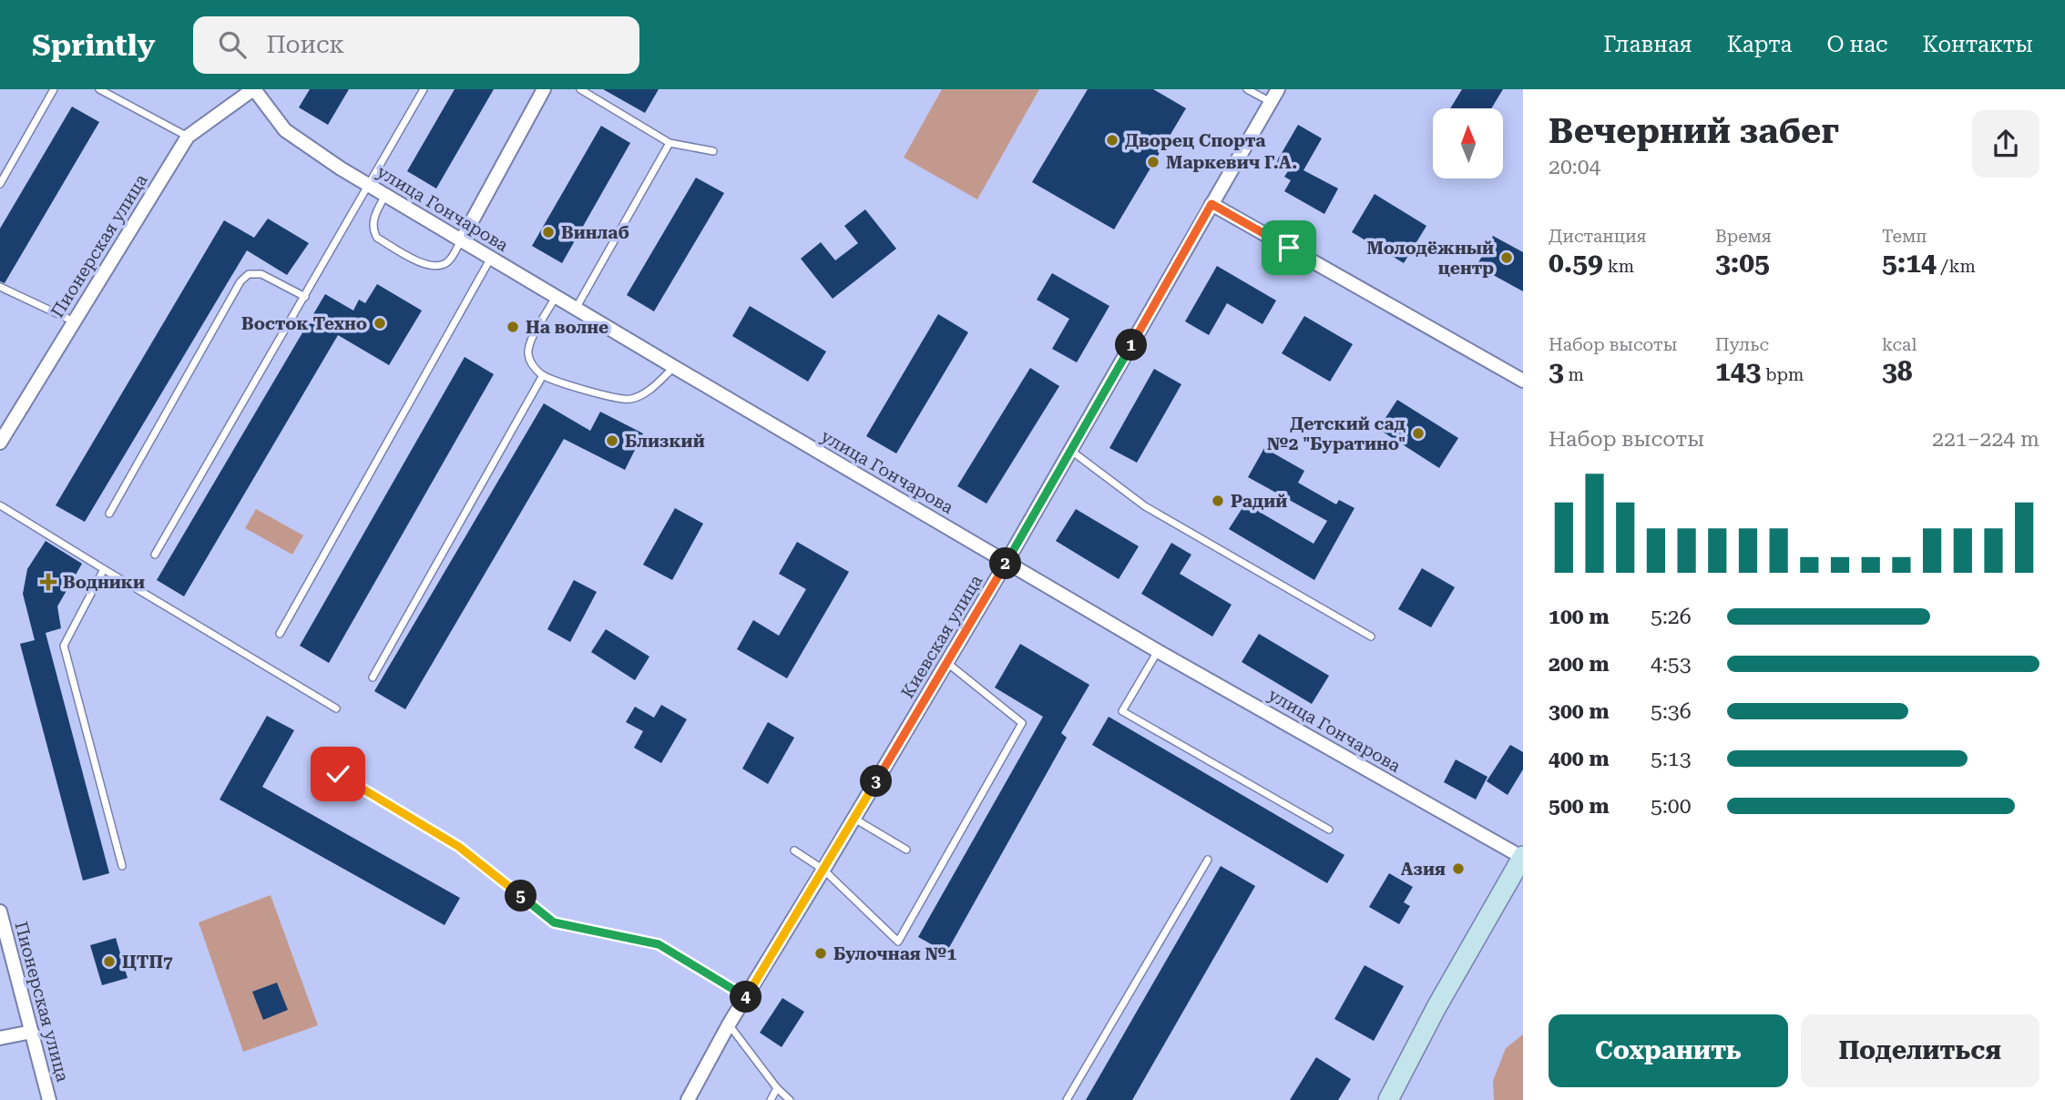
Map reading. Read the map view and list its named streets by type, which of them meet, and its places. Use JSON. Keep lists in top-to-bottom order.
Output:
{
  "streets": {
    "street": ["улица Гончарова", "Пионерская улица", "Киевская улица"]
  },
  "crossings": [
    ["улица Гончарова", "Пионерская улица"],
    ["улица Гончарова", "Киевская улица"]
  ],
  "places": {
    "other": [
      "Дворец Спорта",
      "Маркевич Г.А.",
      "Винлаб",
      "Молодёжный центр",
      "Восток Техно",
      "На волне",
      "Детский сад №2 \"Буратино\"",
      "Близкий",
      "Радий",
      "Азия",
      "Булочная №1",
      "ЦТП7"
    ],
    "health": ["Водники"]
  },
  "north": "top",
  "page": {
    "header": "Sprintly",
    "search": "Поиск",
    "nav": [
      "Главная",
      "Карта",
      "О нас",
      "Контакты"
    ],
    "heading": ["Вечерний забег", "20:04"],
    "stats": [
      ["Дистанция", "0.59 km"],
      ["Время", "3:05"],
      ["Темп", "5:14 /km"],
      ["Набор высоты", "3 m"],
      ["Пульс", "143 bpm"],
      ["kcal", "38"]
    ],
    "pins": [
      "1",
      "2",
      "3",
      "5",
      "4"
    ],
    "chart": ["Набор высоты", "221–224 m"],
    "list": [
      {
        "name": "100 m",
        "note": "5:26"
      },
      {
        "name": "200 m",
        "note": "4:53"
      },
      {
        "name": "300 m",
        "note": "5:36"
      },
      {
        "name": "400 m",
        "note": "5:13"
      },
      {
        "name": "500 m",
        "note": "5:00"
      }
    ],
    "buttons": ["Сохранить", "Поделиться"]
  }
}
